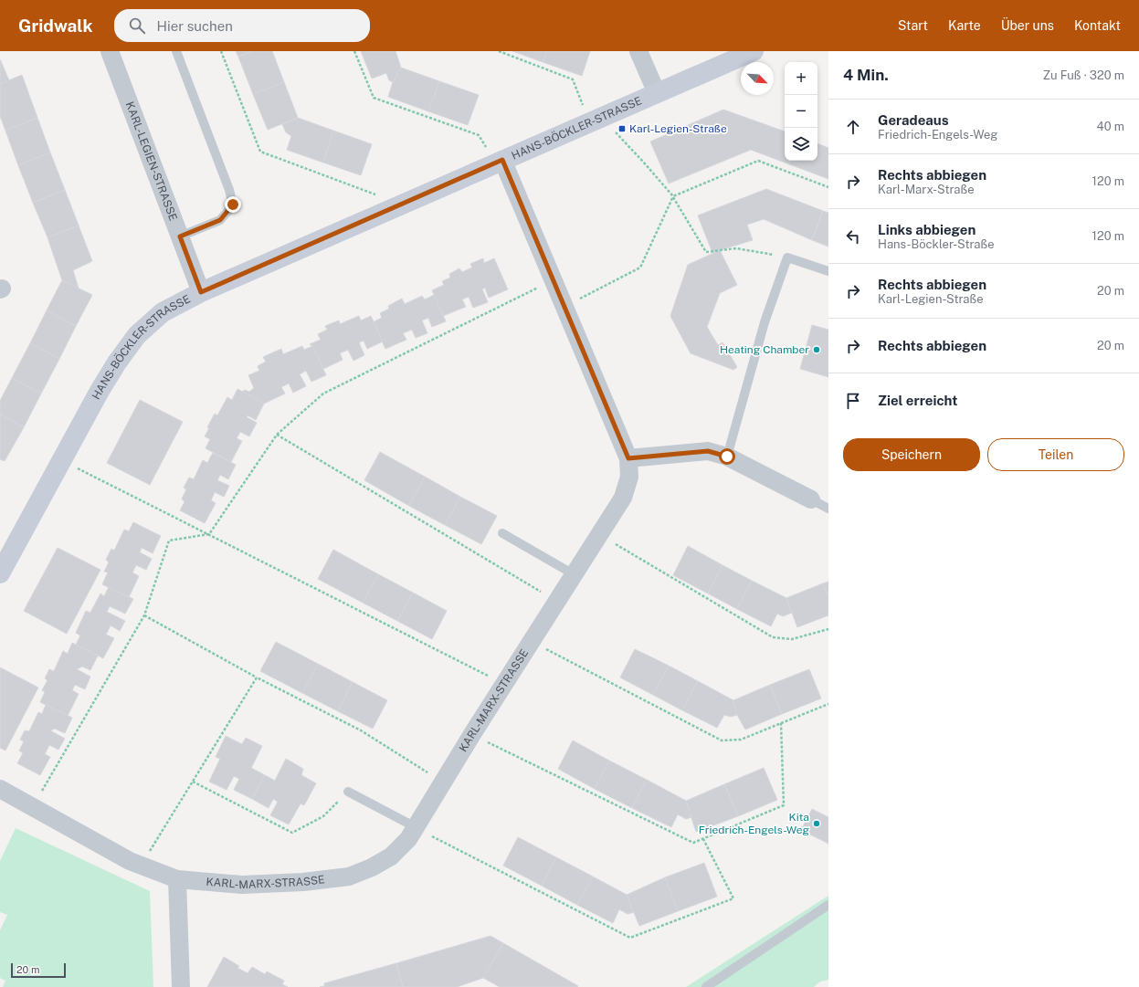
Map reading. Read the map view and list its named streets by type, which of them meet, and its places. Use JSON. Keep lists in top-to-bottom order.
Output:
{
  "streets": {
    "street": ["HANS-BÖCKLER-STRASSE", "KARL-LEGIEN-STRASSE", "KARL-MARX-STRASSE"]
  },
  "crossings": [
    ["HANS-BÖCKLER-STRASSE", "KARL-LEGIEN-STRASSE"],
    ["HANS-BÖCKLER-STRASSE", "KARL-MARX-STRASSE"]
  ],
  "places": {
    "transit": ["Karl-Legien-Straße"],
    "other": ["Heating Chamber", "Kita Friedrich-Engels-Weg"]
  },
  "scale_bar": "20 m",
  "north": "bottom right",
  "page": {
    "header": "Gridwalk",
    "search": "Hier suchen",
    "nav": [
      "Start",
      "Karte",
      "Über uns",
      "Kontakt"
    ],
    "heading": ["4 Min.", "Zu Fuß · 320 m"],
    "map_buttons": ["+", "−"],
    "list": [
      ["Geradeaus", "Friedrich-Engels-Weg", "40 m"],
      ["Rechts abbiegen", "Karl-Marx-Straße", "120 m"],
      ["Links abbiegen", "Hans-Böckler-Straße", "120 m"],
      ["Rechts abbiegen", "Karl-Legien-Straße", "20 m"],
      ["Rechts abbiegen", "20 m"],
      "Ziel erreicht"
    ],
    "buttons": ["Speichern", "Teilen"],
    "scale": "20 m"
  }
}
